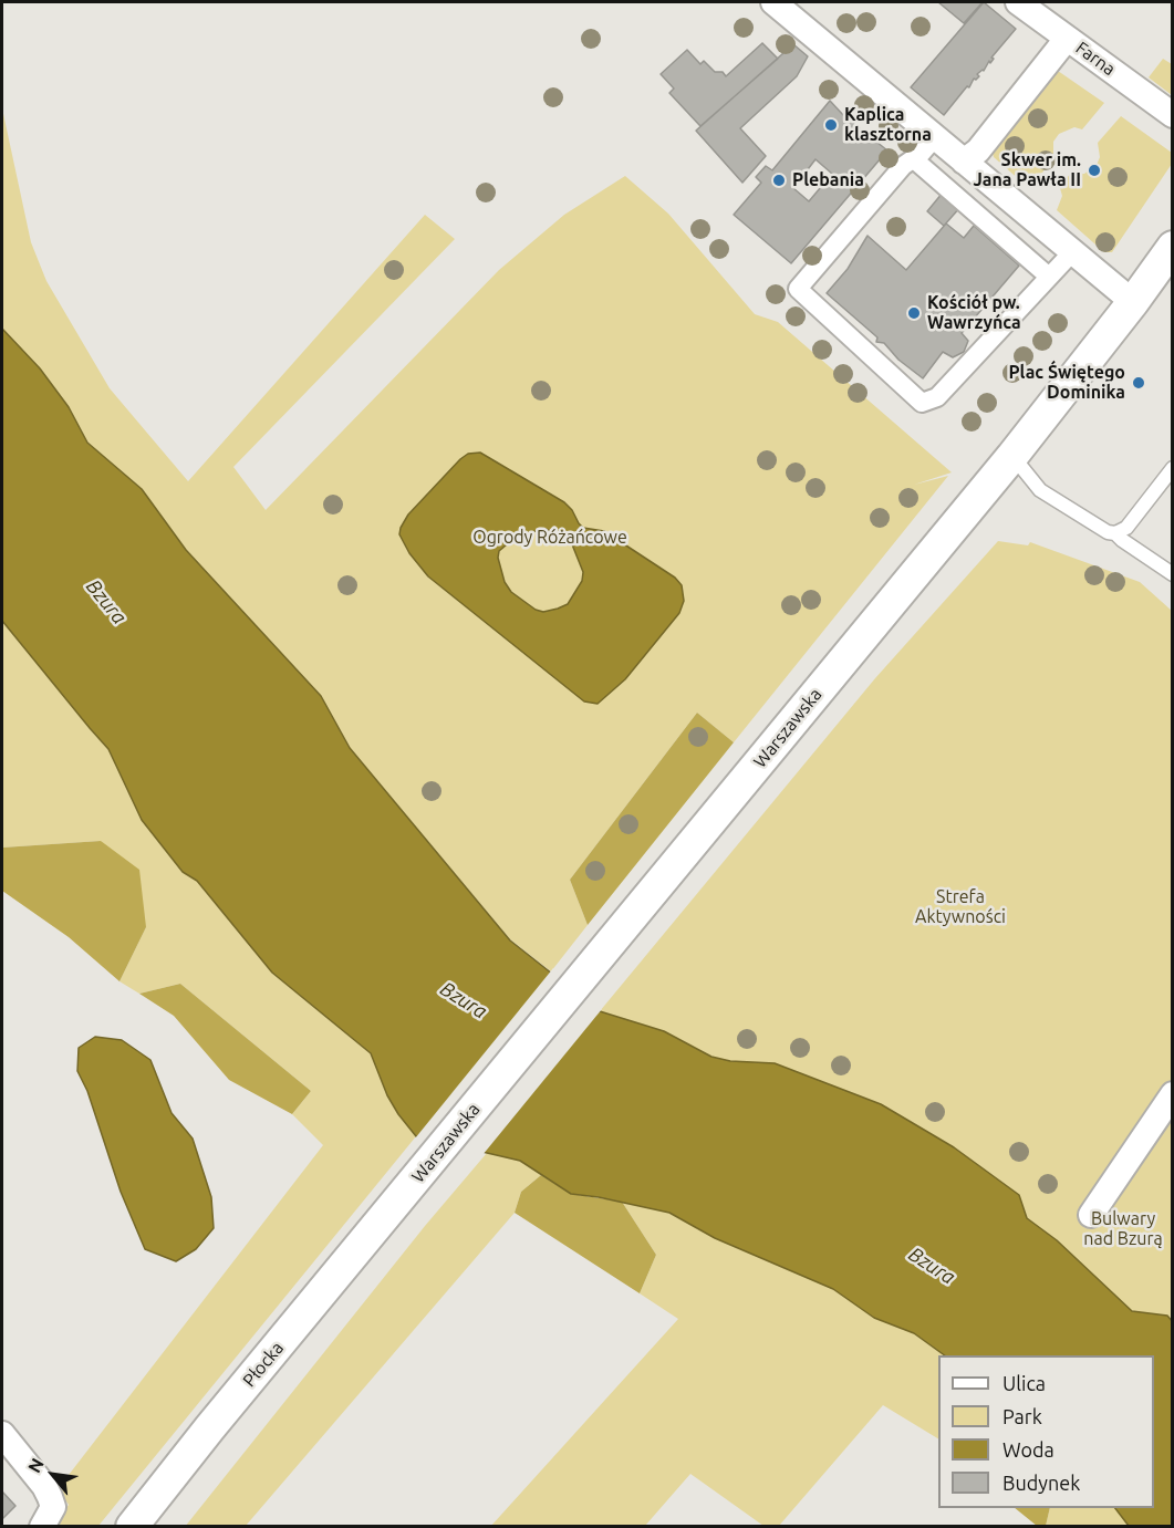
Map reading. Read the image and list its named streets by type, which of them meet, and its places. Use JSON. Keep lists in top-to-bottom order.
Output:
{
  "streets": {
    "street": ["Farna", "Warszawska", "Płocka"]
  },
  "crossings": [
    ["Warszawska", "Płocka"]
  ],
  "water": ["Bzura"],
  "parks": ["Ogrody Różańcowe", "Strefa Aktywności", "Bulwary nad Bzurą"],
  "places": [
    "Kaplica klasztorna",
    "Skwer im. Jana Pawła II",
    "Plebania",
    "Kościół pw. Wawrzyńca",
    "Plac Świętego Dominika"
  ],
  "legend": [
    "Ulica",
    "Park",
    "Woda",
    "Budynek"
  ],
  "north": "top left"
}
